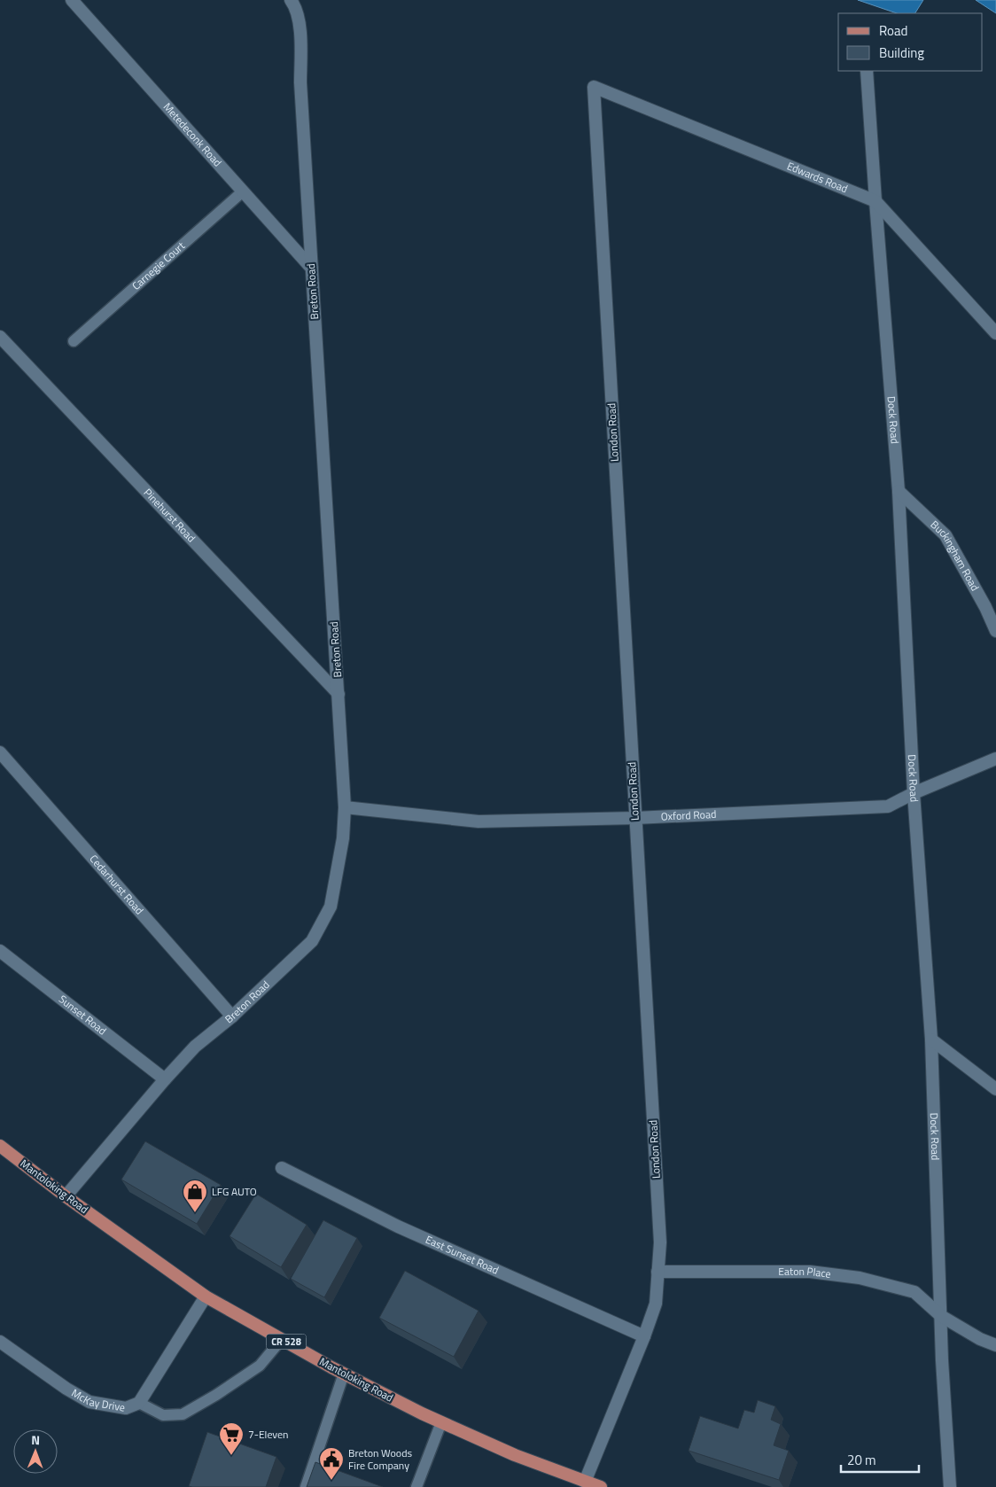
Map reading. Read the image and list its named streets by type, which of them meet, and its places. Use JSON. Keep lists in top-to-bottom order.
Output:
{
  "streets": {
    "main road": ["Mantoloking Road", "CR 528"],
    "street": [
      "Metedeconk Road",
      "Edwards Road",
      "Breton Road",
      "Dock Road",
      "London Road",
      "Pinehurst Road",
      "Buckingham Road",
      "Oxford Road",
      "Cedarhurst Road",
      "Sunset Road",
      "East Sunset Road",
      "Eaton Place",
      "McKay Drive"
    ],
    "lane": ["Carnegie Court"]
  },
  "crossings": [
    ["Metedeconk Road", "Carnegie Court"],
    ["Metedeconk Road", "Breton Road"],
    ["Edwards Road", "Dock Road"],
    ["Edwards Road", "London Road"],
    ["Breton Road", "Pinehurst Road"],
    ["Breton Road", "Oxford Road"],
    ["Breton Road", "Cedarhurst Road"],
    ["Breton Road", "Sunset Road"],
    ["Breton Road", "Mantoloking Road"],
    ["Dock Road", "Buckingham Road"],
    ["Dock Road", "Oxford Road"],
    ["Dock Road", "Eaton Place"],
    ["London Road", "Oxford Road"],
    ["London Road", "Mantoloking Road"],
    ["London Road", "East Sunset Road"],
    ["London Road", "Eaton Place"],
    ["Mantoloking Road", "McKay Drive"]
  ],
  "places": {
    "shop": ["LFG AUTO"],
    "supermarket": ["7-Eleven"],
    "public building": ["Breton Woods Fire Company"]
  },
  "legend": ["Road", "Building"],
  "scale_bar": "20 m",
  "north": "top"
}
